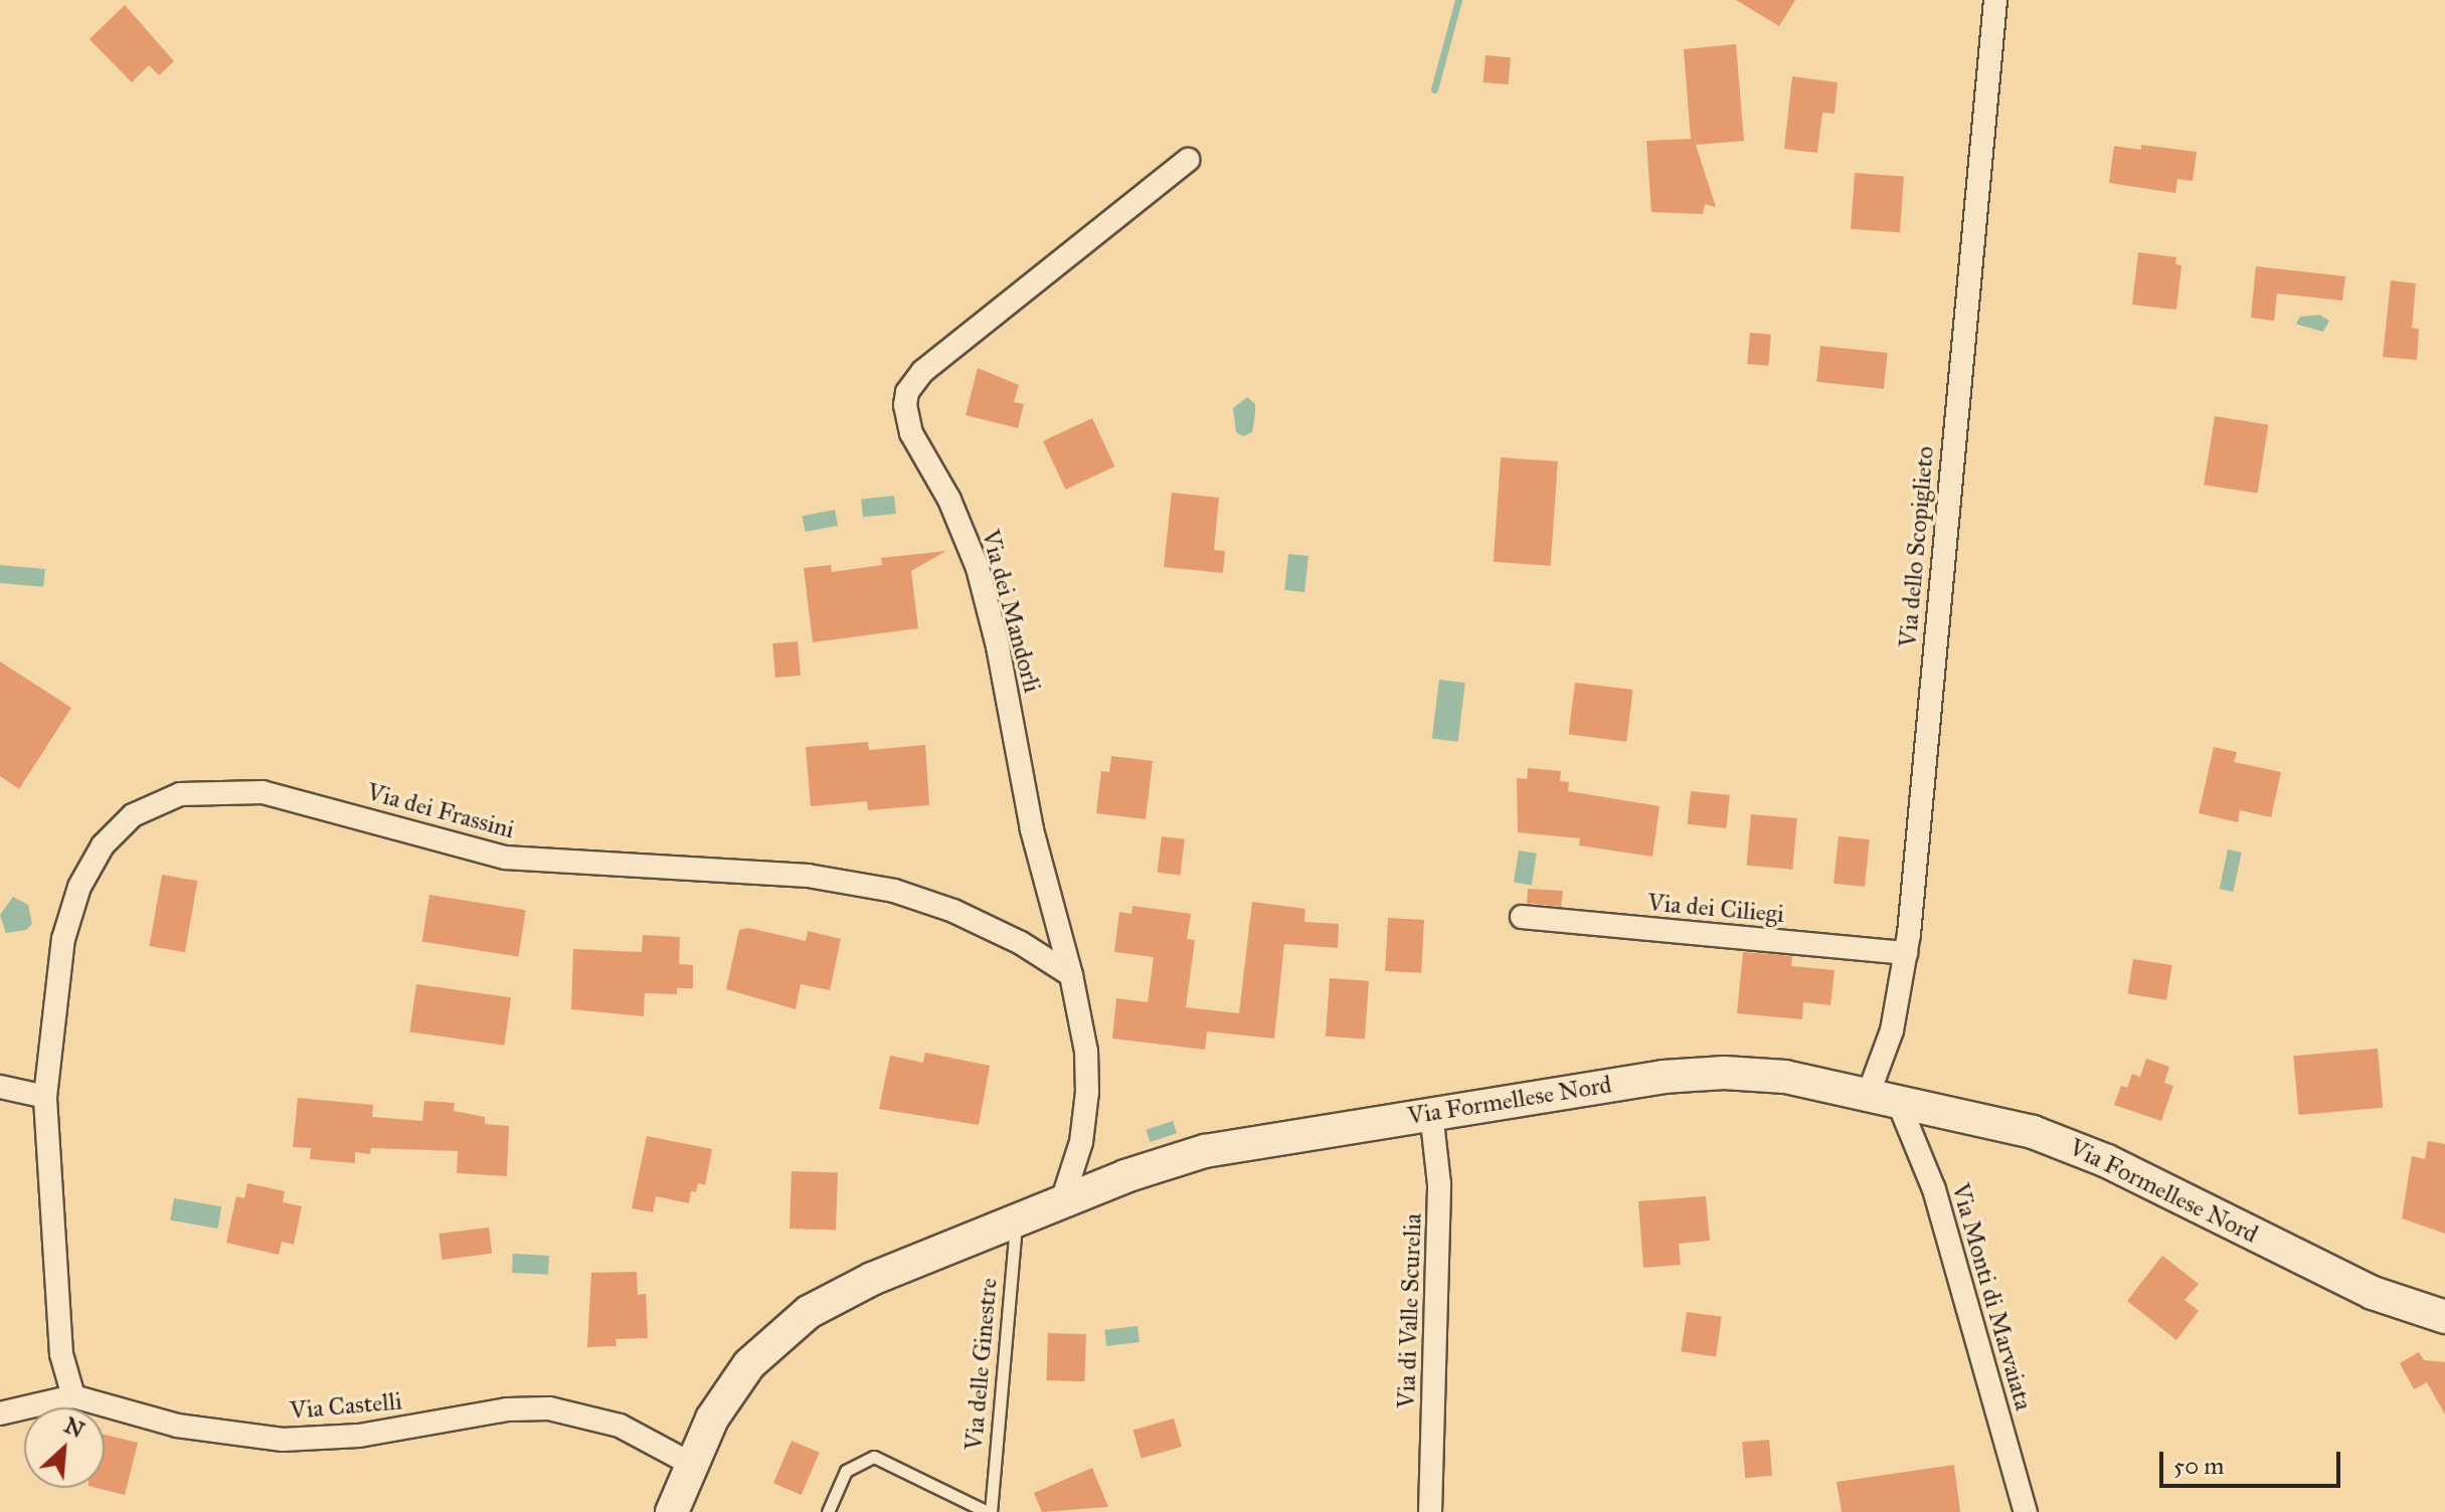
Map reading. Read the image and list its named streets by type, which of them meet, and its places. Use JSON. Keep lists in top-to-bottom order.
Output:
{
  "streets": {
    "street": [
      "Via dello Scopiglieto",
      "Via dei Mandorli",
      "Via dei Frassini",
      "Via dei Ciliegi",
      "Via Formellese Nord",
      "Via Monti di Marvaiata",
      "Via di Valle Scurelia",
      "Via Castelli"
    ],
    "lane": ["Via delle Ginestre"]
  },
  "crossings": [
    ["Via dello Scopiglieto", "Via dei Ciliegi"],
    ["Via dello Scopiglieto", "Via Formellese Nord"],
    ["Via dello Scopiglieto", "Via Monti di Marvaiata"],
    ["Via dei Mandorli", "Via dei Frassini"],
    ["Via dei Mandorli", "Via Formellese Nord"],
    ["Via dei Frassini", "Via Castelli"],
    ["Via Formellese Nord", "Via Monti di Marvaiata"],
    ["Via Formellese Nord", "Via di Valle Scurelia"],
    ["Via Formellese Nord", "Via delle Ginestre"],
    ["Via Formellese Nord", "Via Castelli"]
  ],
  "scale_bar": "50 m",
  "north": "top right"
}
